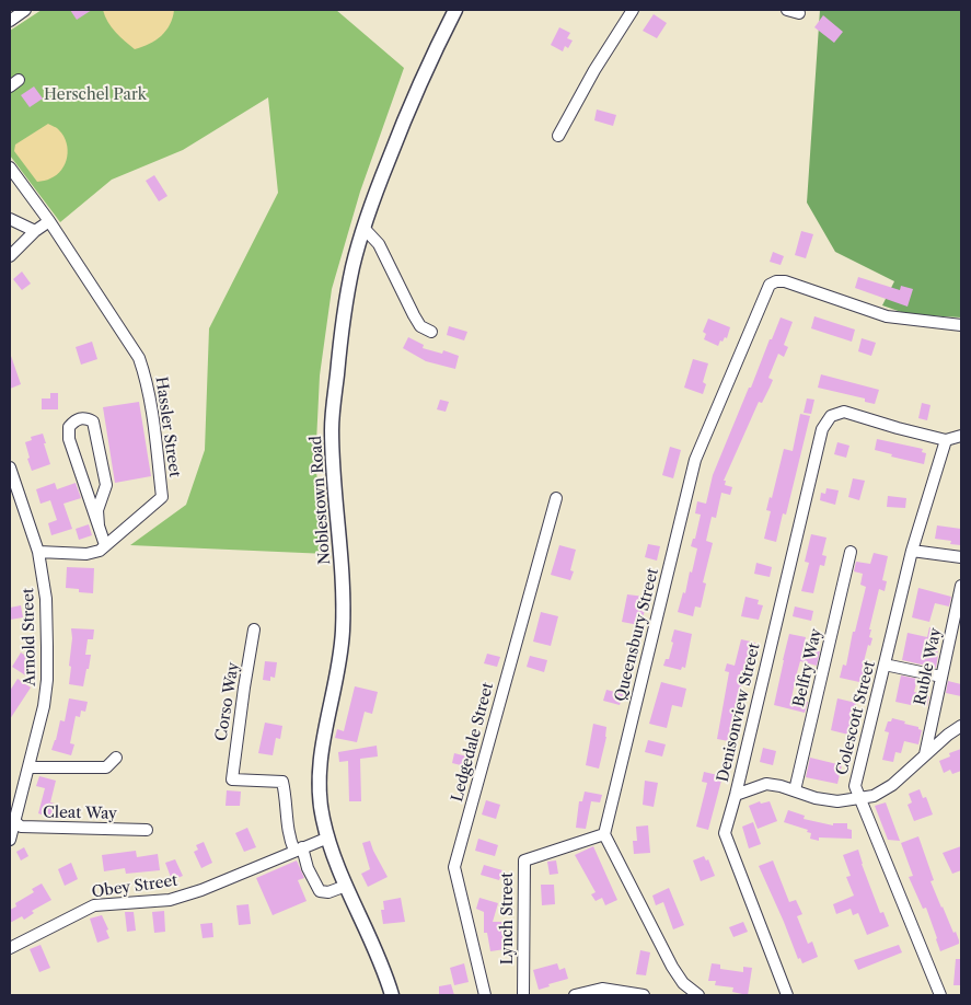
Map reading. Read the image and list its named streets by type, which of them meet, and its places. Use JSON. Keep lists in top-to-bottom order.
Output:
{
  "streets": {
    "main road": ["Noblestown Road"],
    "street": [
      "Hassler Street",
      "Queensbury Street",
      "Arnold Street",
      "Ruble Way",
      "Belfry Way",
      "Corso Way",
      "Denisonview Street",
      "Colescott Street",
      "Ledgedale Street",
      "Cleat Way",
      "Obey Street",
      "Lynch Street"
    ]
  },
  "crossings": [
    ["Noblestown Road", "Obey Street"],
    ["Queensbury Street", "Lynch Street"],
    ["Arnold Street", "Cleat Way"],
    ["Corso Way", "Obey Street"],
    ["Denisonview Street", "Colescott Street"]
  ],
  "parks": ["Herschel Park"]
}
